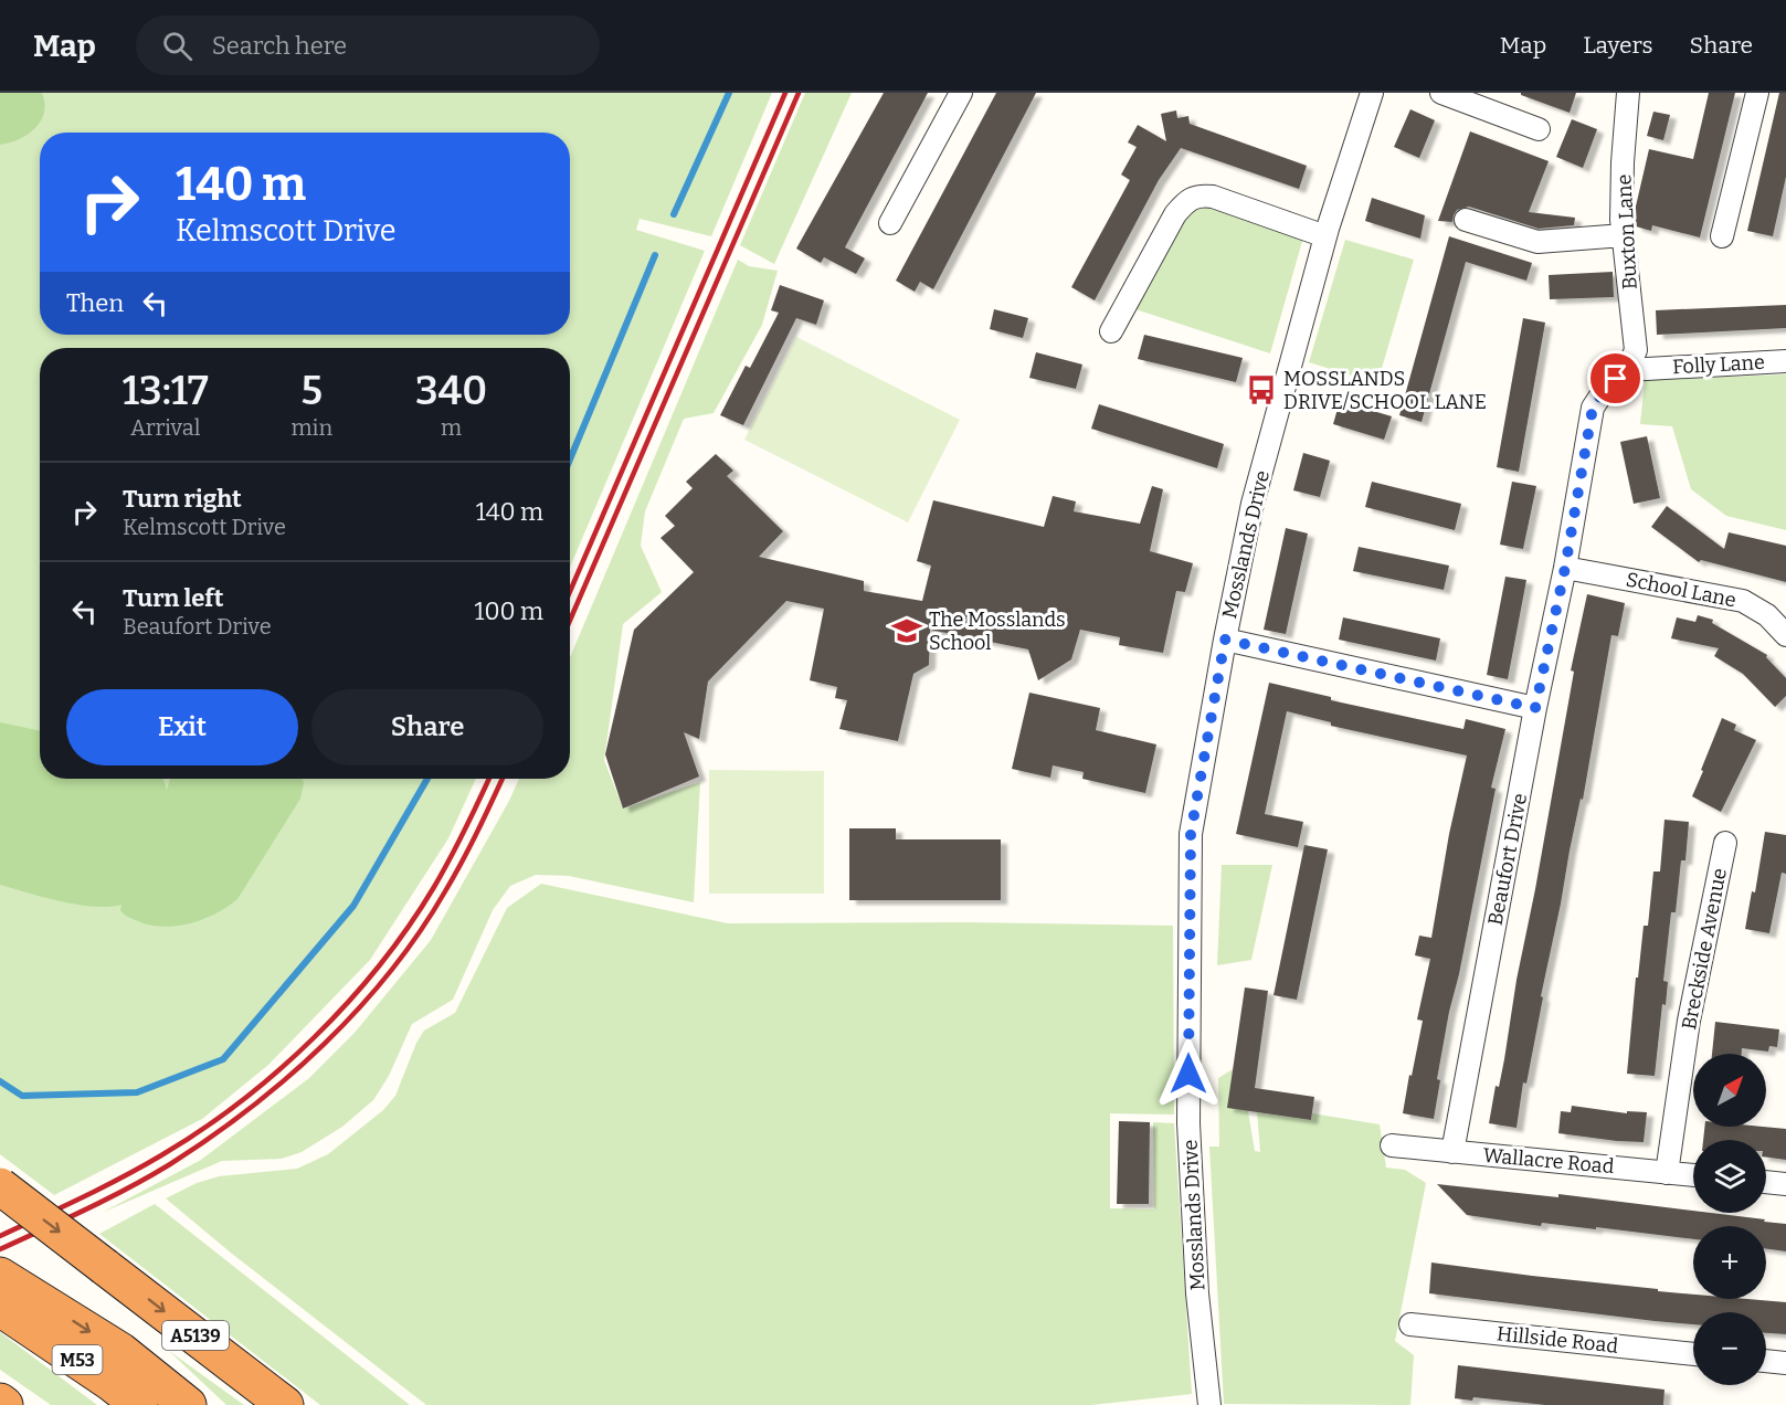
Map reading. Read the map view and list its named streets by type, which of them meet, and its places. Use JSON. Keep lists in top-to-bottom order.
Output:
{
  "streets": {
    "highway": ["A5139", "M53"],
    "street": [
      "Buxton Lane",
      "Folly Lane",
      "Mosslands Drive",
      "School Lane",
      "Beaufort Drive",
      "Breckside Avenue",
      "Wallacre Road",
      "Hillside Road"
    ]
  },
  "crossings": [
    ["Buxton Lane", "Folly Lane"],
    ["School Lane", "Beaufort Drive"],
    ["Beaufort Drive", "Wallacre Road"],
    ["Breckside Avenue", "Wallacre Road"]
  ],
  "places": {
    "bus stop": ["MOSSLANDS DRIVE/SCHOOL LANE"],
    "school or university": ["The Mosslands School"]
  },
  "north": "top right",
  "page": {
    "header": "Map",
    "search": "Search here",
    "nav": ["Map", "Layers", "Share"],
    "turn": ["140 m", "Kelmscott Drive"],
    "then": "Then",
    "eta": [
      "13:17",
      "Arrival",
      "5",
      "min",
      "340",
      "m"
    ],
    "list": [
      {
        "name": "Turn right",
        "note": "Kelmscott Drive",
        "value": "140 m"
      },
      {
        "name": "Turn left",
        "note": "Beaufort Drive",
        "value": "100 m"
      }
    ],
    "buttons": ["Exit", "Share"],
    "map_buttons": ["+", "−"]
  }
}
